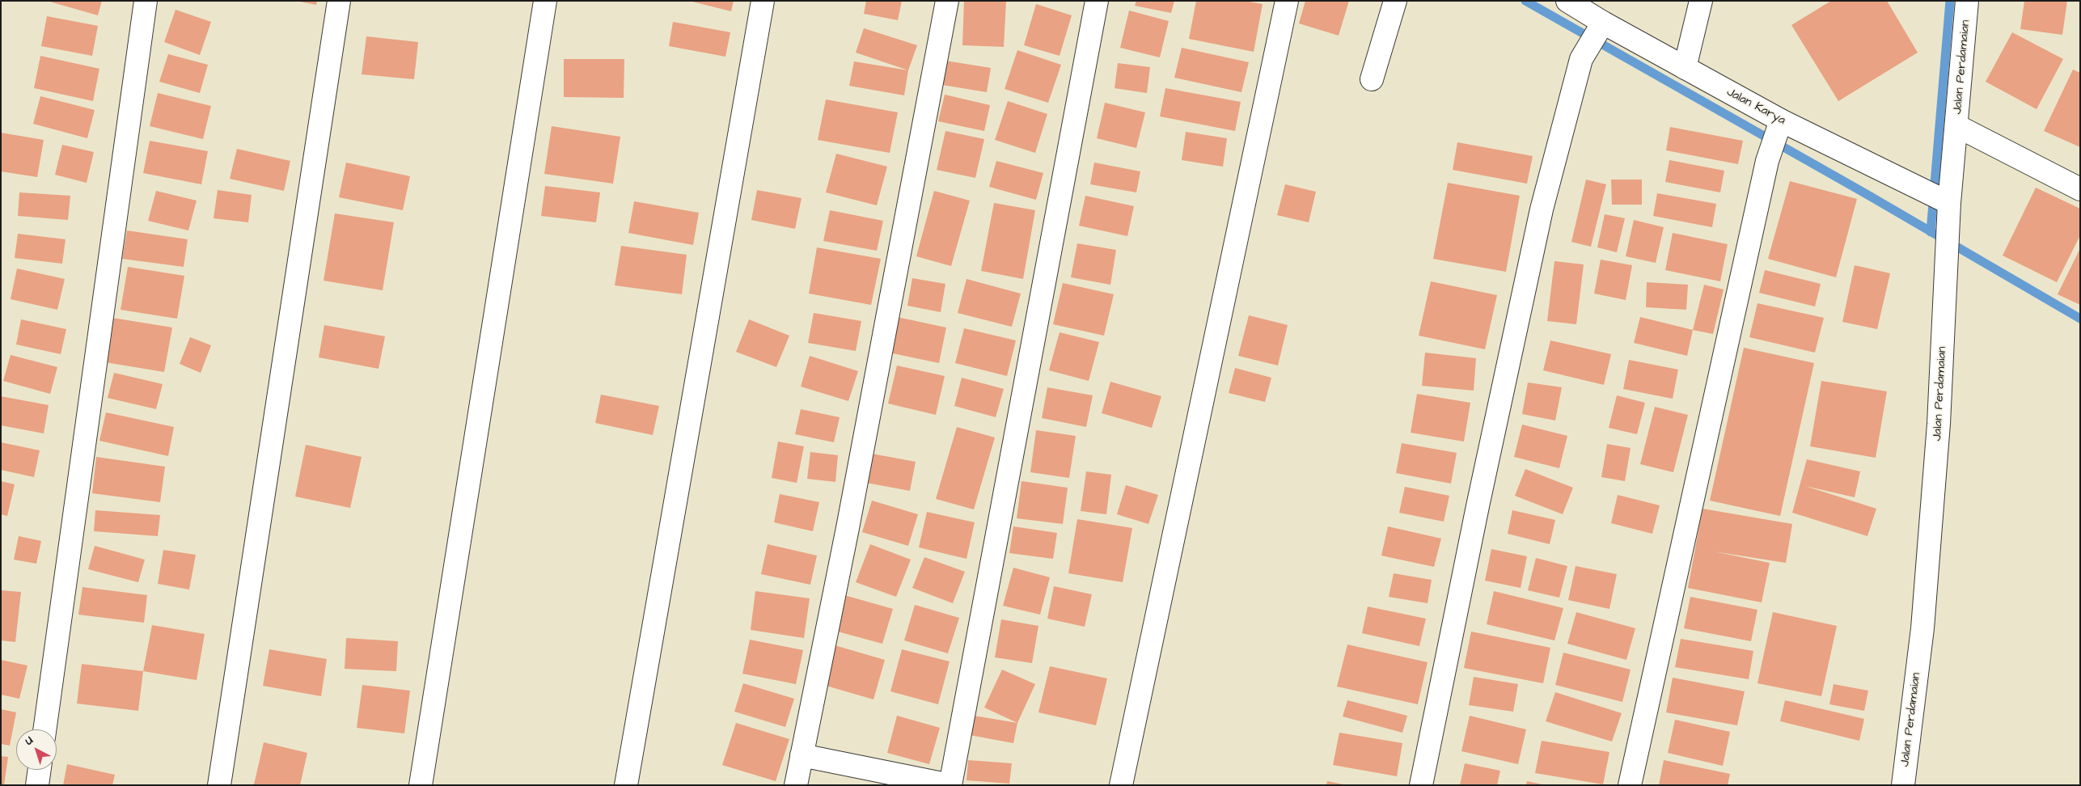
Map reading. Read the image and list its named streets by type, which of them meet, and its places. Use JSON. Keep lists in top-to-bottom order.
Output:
{
  "streets": {
    "street": ["Jalan Perdamaian", "Jalan Karya"]
  },
  "crossings": [
    ["Jalan Perdamaian", "Jalan Karya"]
  ],
  "north": "top left"
}
